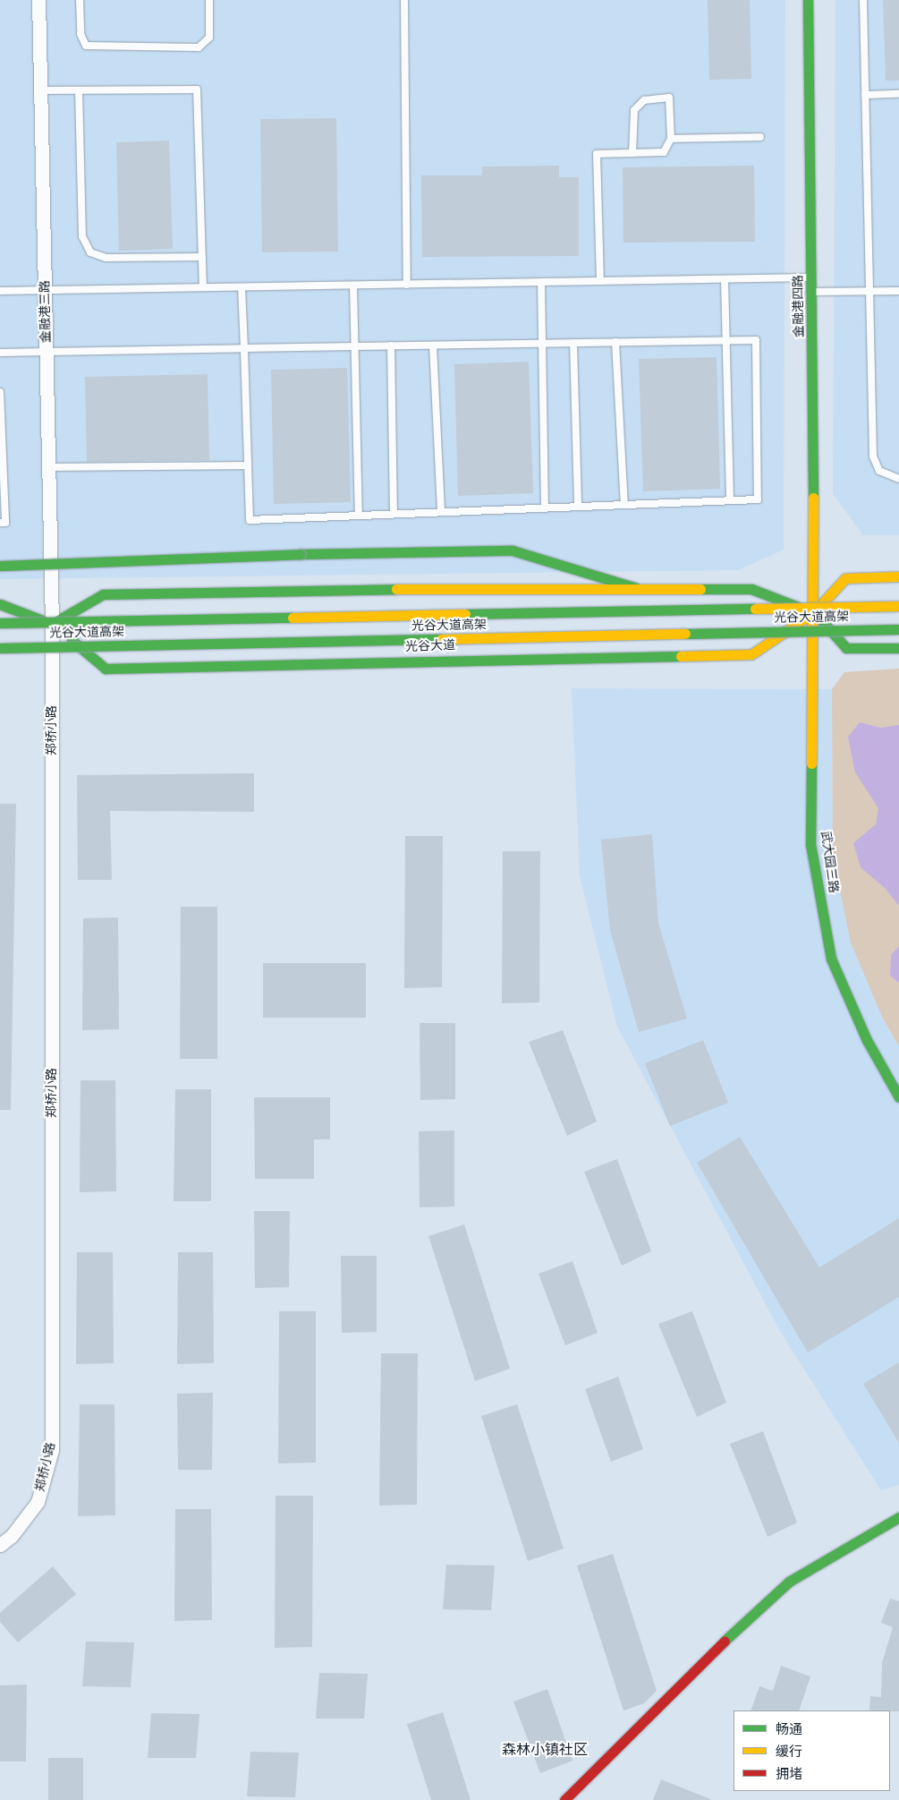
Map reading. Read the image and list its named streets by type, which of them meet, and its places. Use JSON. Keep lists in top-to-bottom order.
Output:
{
  "streets": {
    "main road": [
      "金融港四路",
      "光谷大道高架",
      "光谷大道",
      "武大园三路"
    ],
    "street": ["金融港三路", "郑桥小路"]
  },
  "crossings": [
    ["金融港四路", "光谷大道"],
    ["金融港四路", "武大园三路"],
    ["金融港三路", "光谷大道"],
    ["金融港三路", "郑桥小路"],
    ["光谷大道", "郑桥小路"],
    ["光谷大道", "武大园三路"]
  ],
  "districts": ["森林小镇社区"],
  "legend": ["畅通", "缓行", "拥堵"]
}
